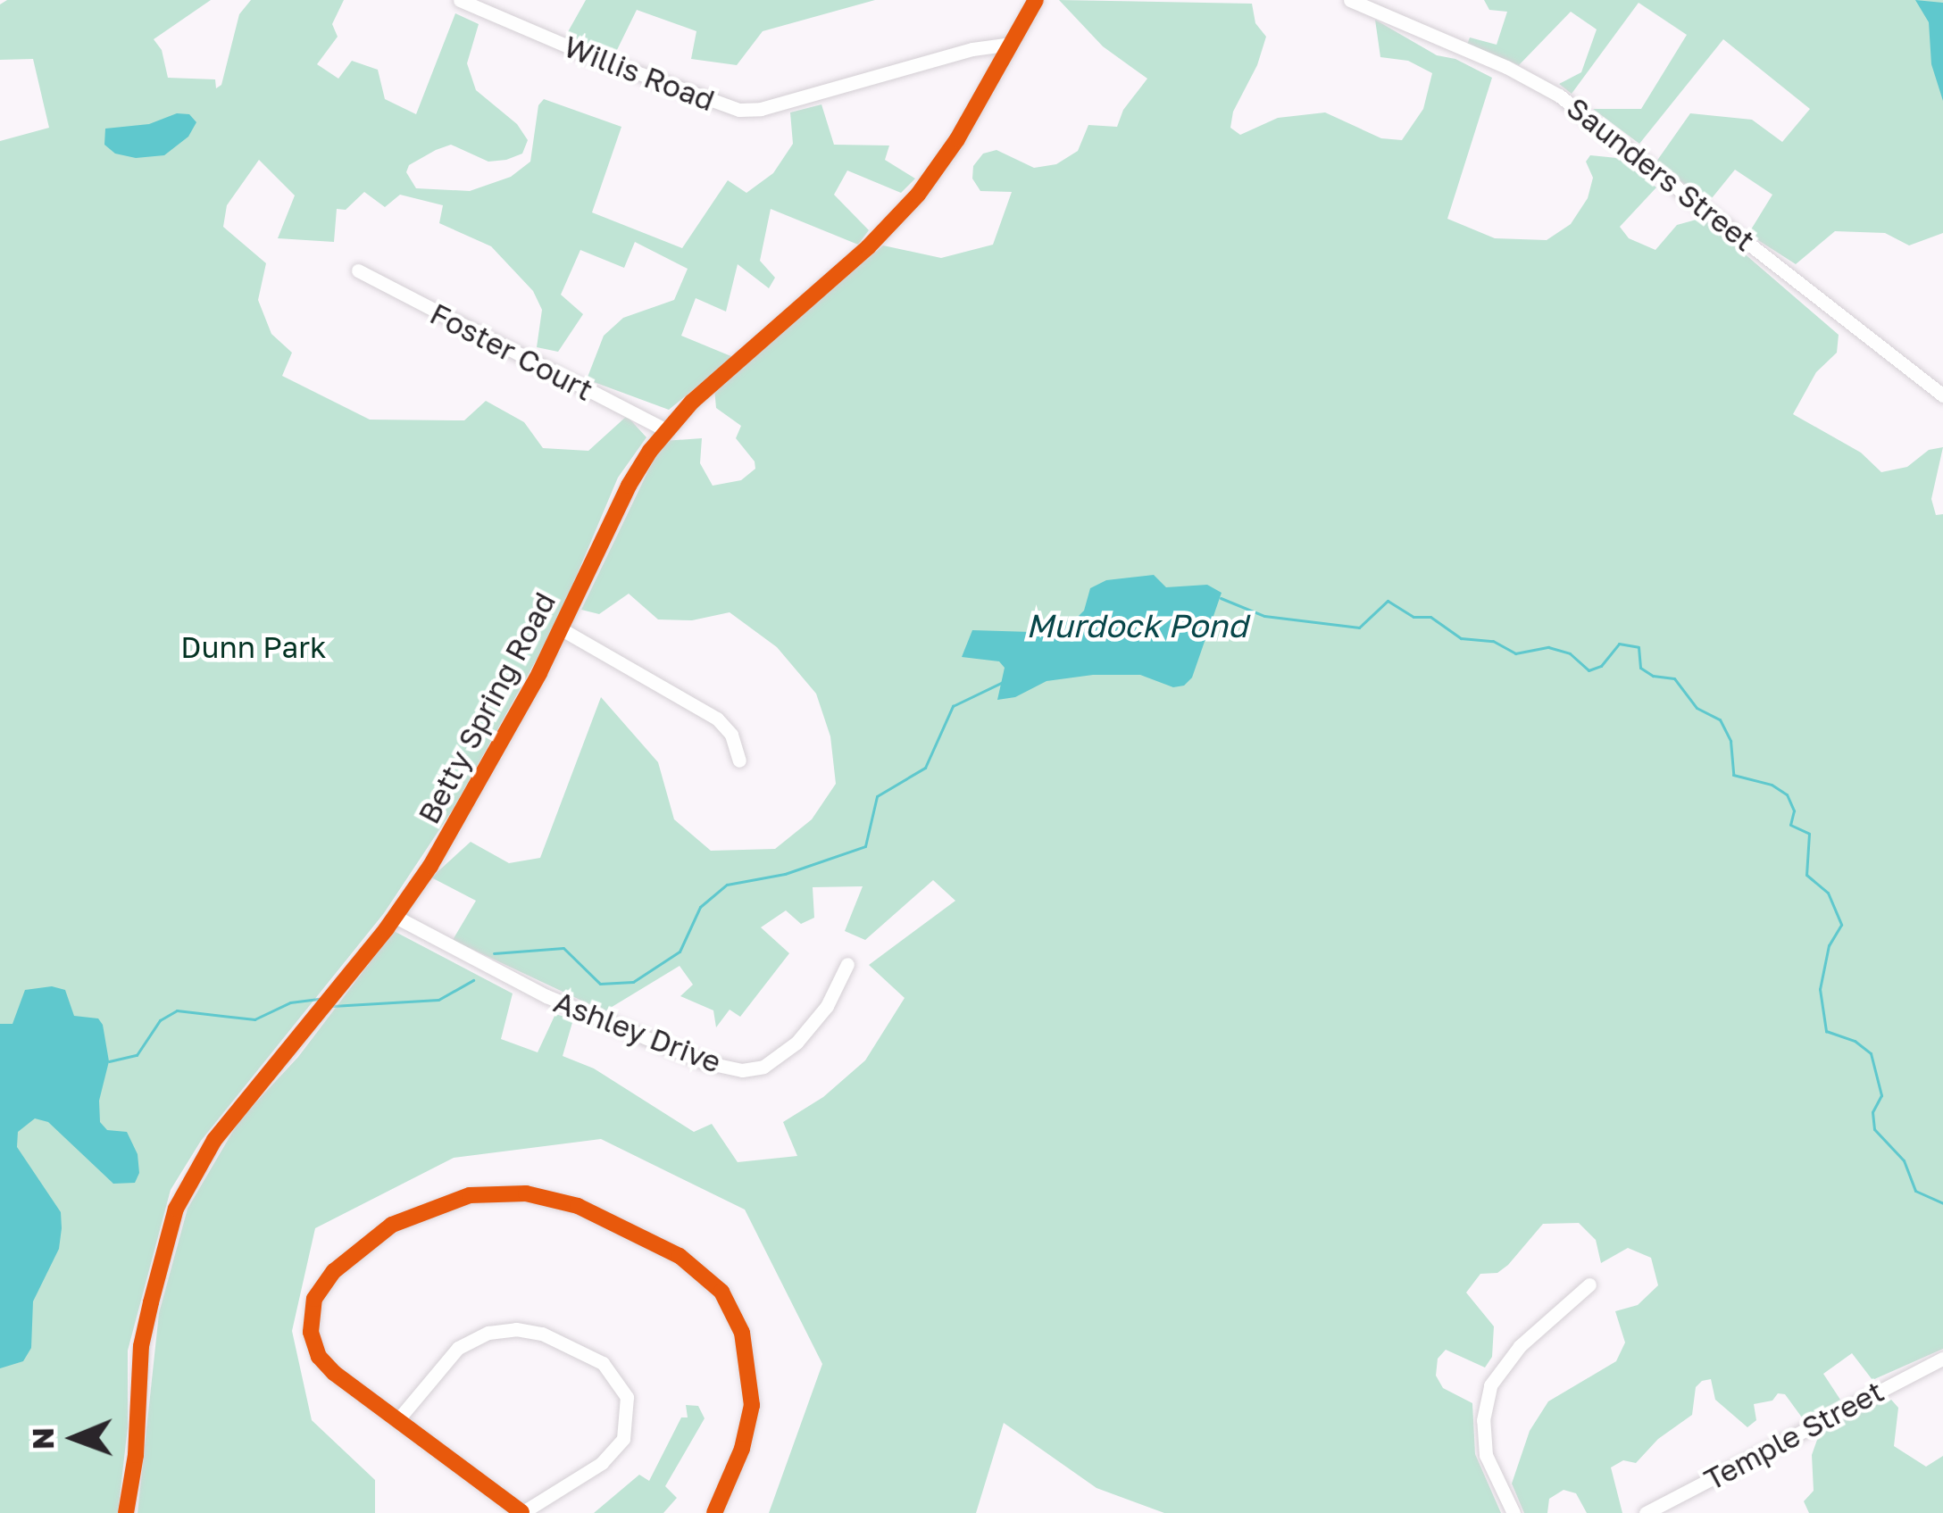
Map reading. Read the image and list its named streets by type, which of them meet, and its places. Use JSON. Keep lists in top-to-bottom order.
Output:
{
  "streets": {
    "street": [
      "Willis Road",
      "Saunders Street",
      "Foster Court",
      "Betty Spring Road",
      "Ashley Drive",
      "Temple Street"
    ]
  },
  "crossings": [
    ["Willis Road", "Betty Spring Road"],
    ["Foster Court", "Betty Spring Road"],
    ["Betty Spring Road", "Ashley Drive"]
  ],
  "water": ["Murdock Pond"],
  "parks": ["Dunn Park"],
  "north": "left"
}
